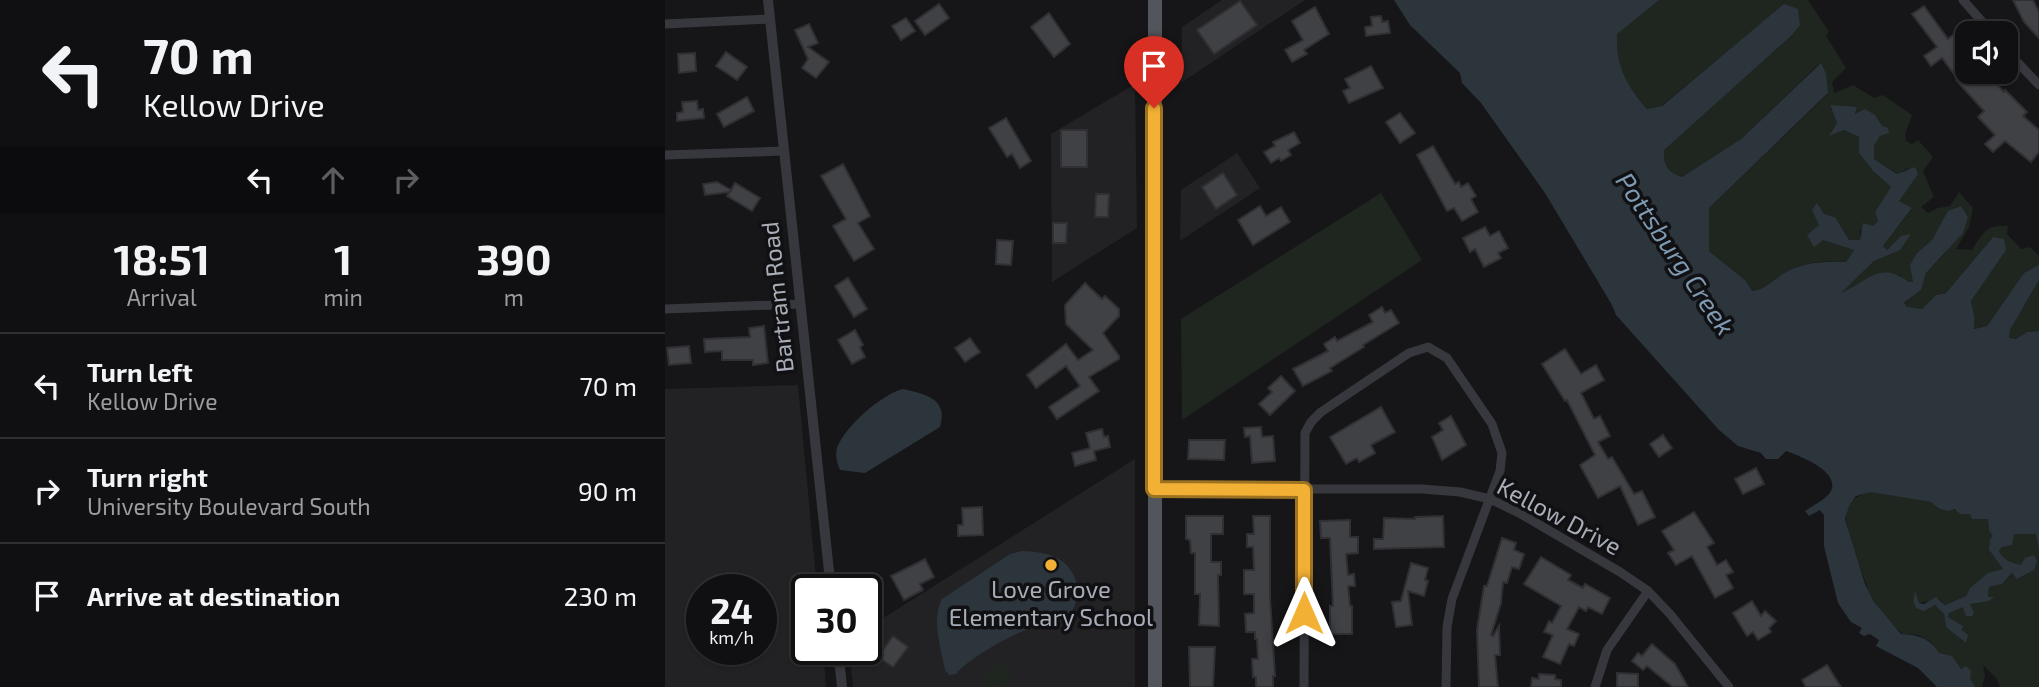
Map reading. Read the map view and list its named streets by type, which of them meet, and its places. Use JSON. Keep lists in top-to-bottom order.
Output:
{
  "streets": {
    "street": ["Bartram Road", "Kellow Drive"]
  },
  "water": ["Pottsburg Creek"],
  "places": ["Love Grove Elementary School"],
  "page": {
    "turn": ["70 m", "Kellow Drive"],
    "eta": [
      "18:51",
      "Arrival",
      "1",
      "min",
      "390",
      "m"
    ],
    "list": [
      {
        "name": "Turn left",
        "note": "Kellow Drive",
        "value": "70 m"
      },
      {
        "name": "Turn right",
        "note": "University Boulevard South",
        "value": "90 m"
      },
      {
        "name": "Arrive at destination",
        "value": "230 m"
      }
    ],
    "speed": "24 km/h",
    "limit": "30"
  }
}
